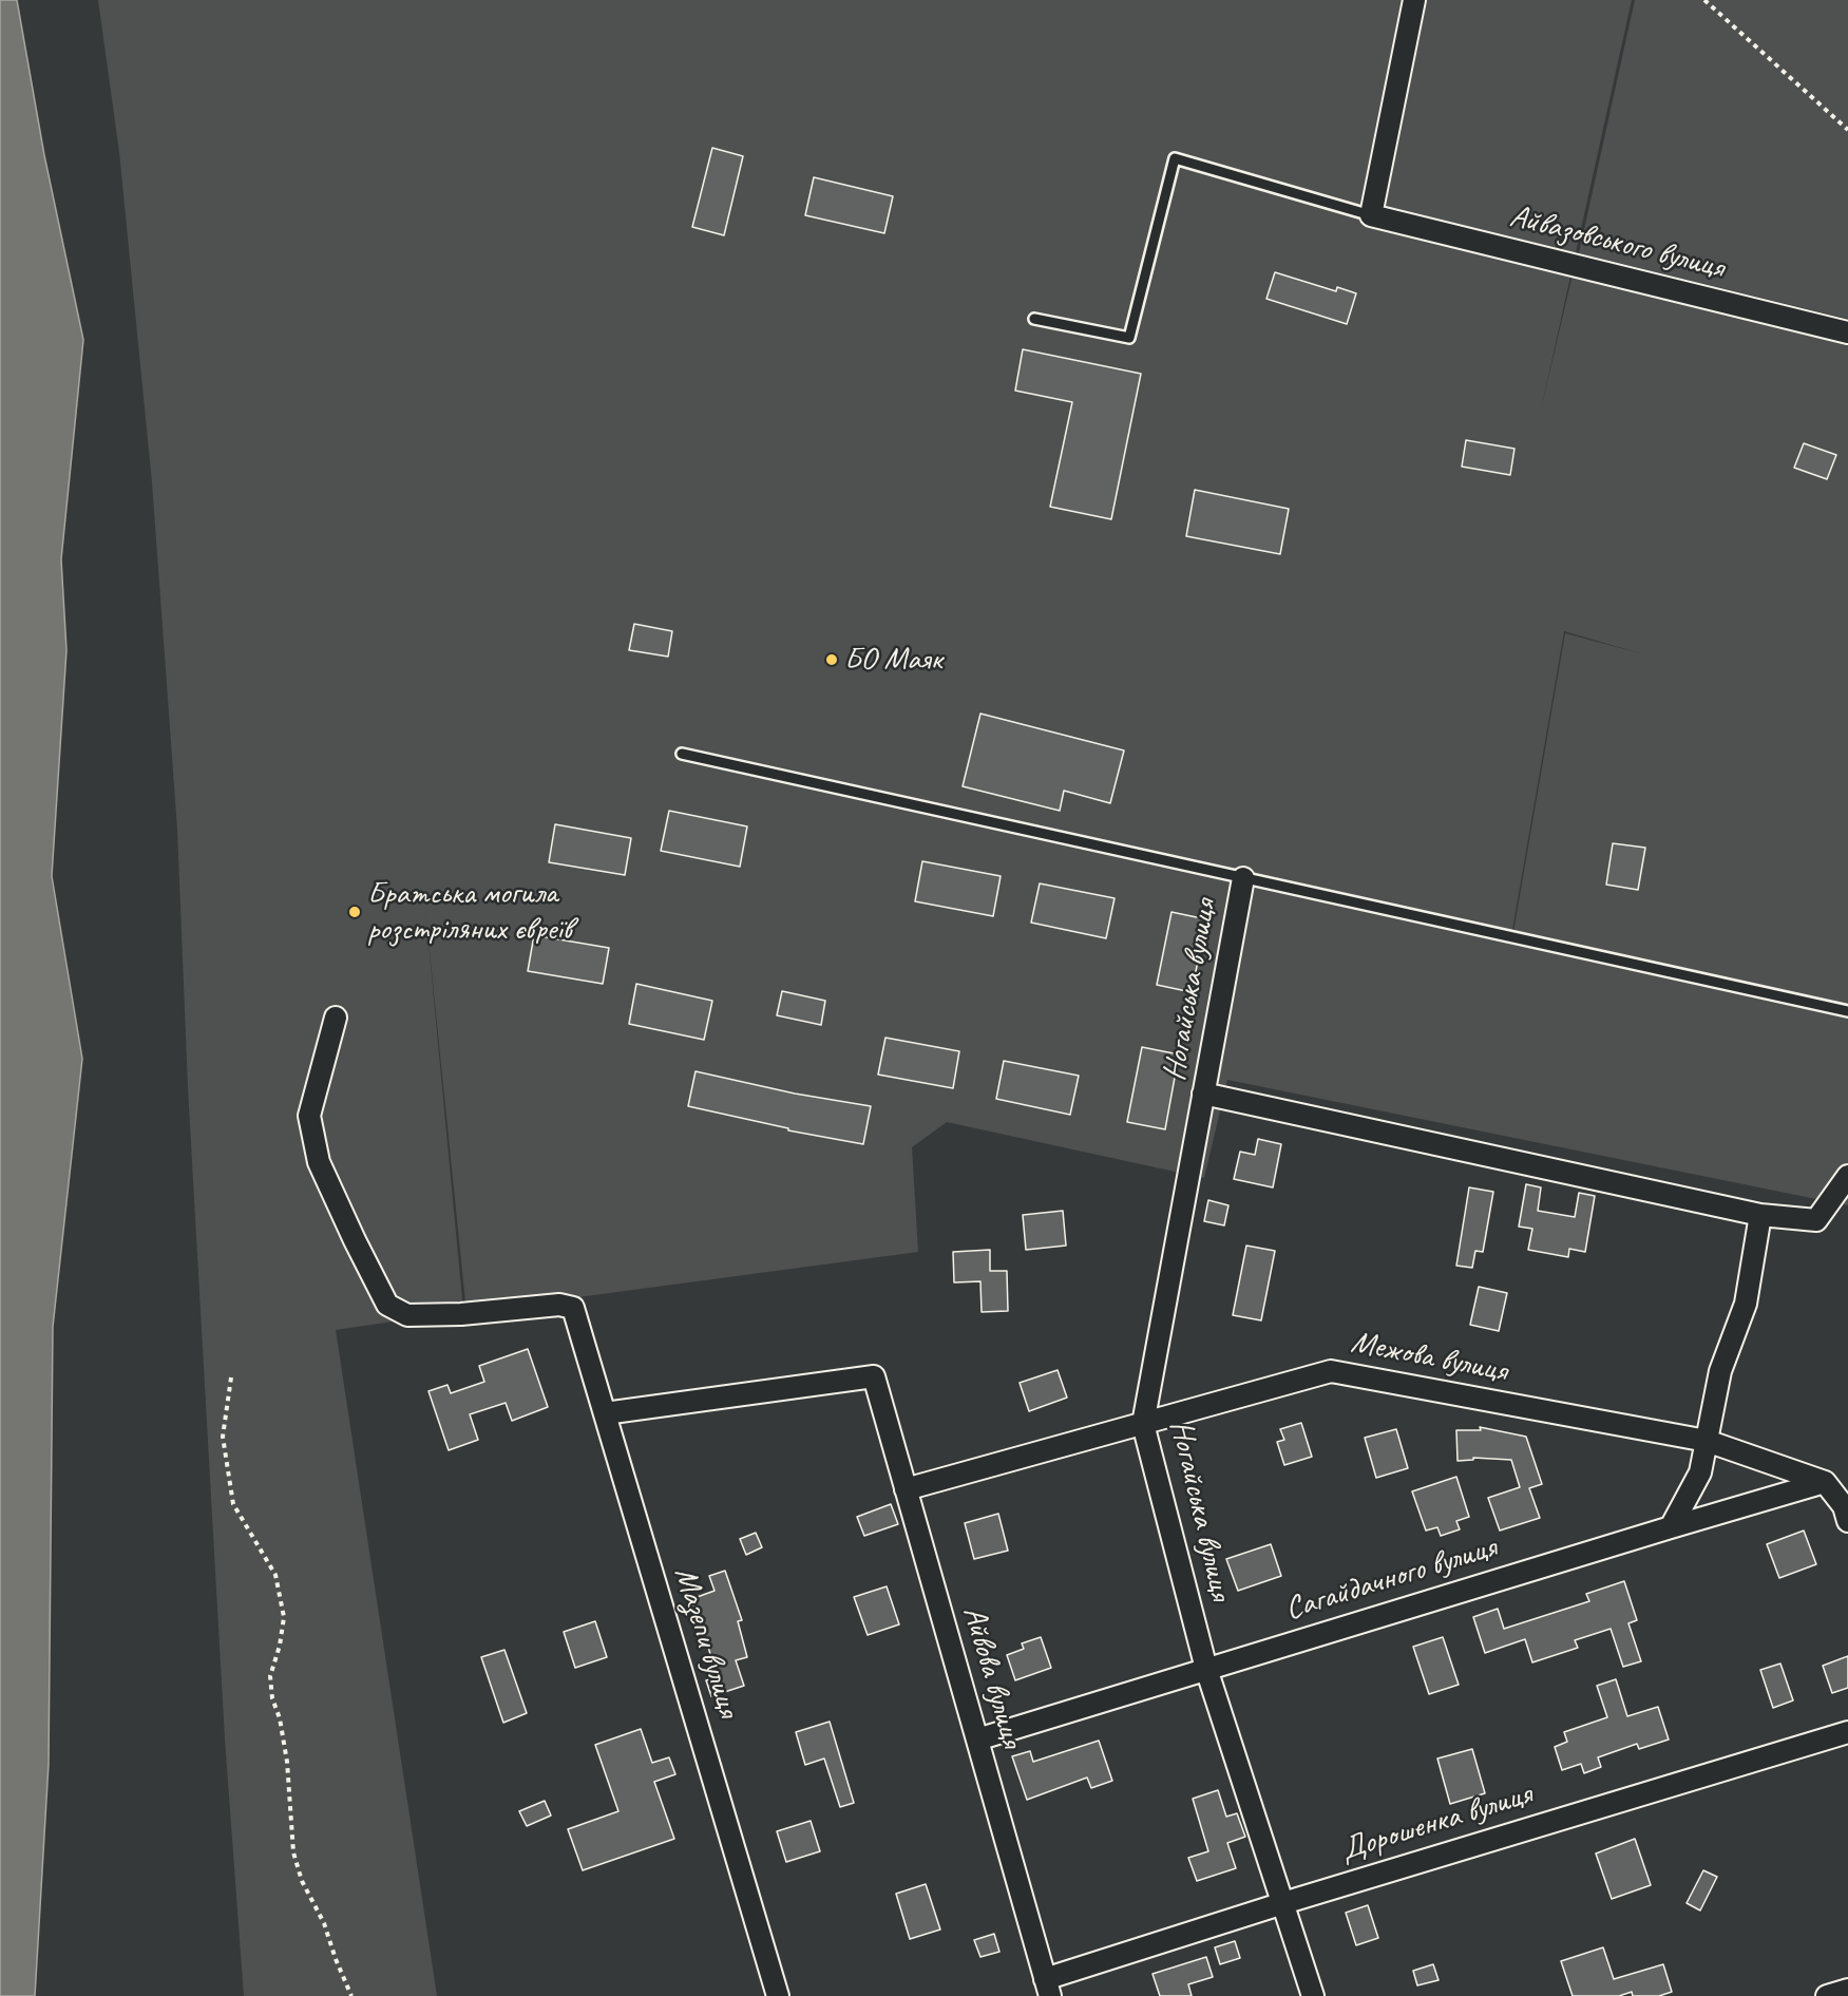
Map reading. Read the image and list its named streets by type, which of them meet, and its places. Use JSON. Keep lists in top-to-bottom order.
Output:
{
  "streets": {
    "street": [
      "Айвазовського вулиця",
      "Ногайська вулиця",
      "Межова вулиця",
      "Сагайдачного вулиця",
      "Мазепи вулиця",
      "Айвова вулиця",
      "Дорошенка вулиця"
    ]
  },
  "crossings": [
    ["Ногайська вулиця", "Межова вулиця"],
    ["Ногайська вулиця", "Сагайдачного вулиця"],
    ["Ногайська вулиця", "Дорошенка вулиця"],
    ["Межова вулиця", "Сагайдачного вулиця"],
    ["Межова вулиця", "Айвова вулиця"],
    ["Сагайдачного вулиця", "Айвова вулиця"],
    ["Мазепи вулиця", "Айвова вулиця"],
    ["Айвова вулиця", "Дорошенка вулиця"]
  ],
  "places": ["БО Маяк", "Братська могила розстріляних євреїв"]
}
